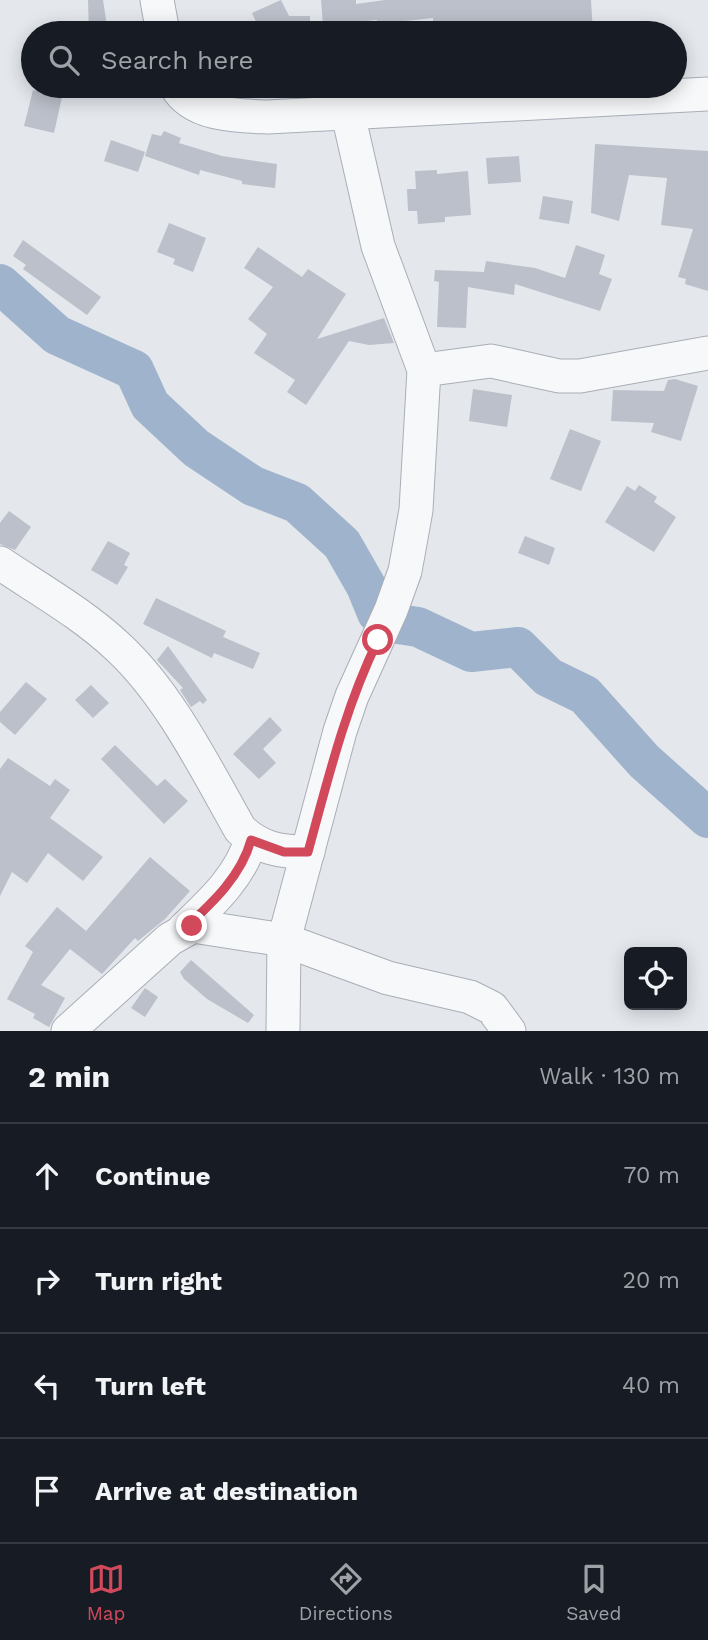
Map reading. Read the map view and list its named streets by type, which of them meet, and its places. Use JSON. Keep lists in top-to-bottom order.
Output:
{
  "page": {
    "search": "Search here",
    "heading": ["2 min", "Walk · 130 m"],
    "list": [
      ["Continue", "70 m"],
      ["Turn right", "20 m"],
      ["Turn left", "40 m"],
      "Arrive at destination"
    ],
    "nav": ["Map", "Directions", "Saved"]
  }
}
